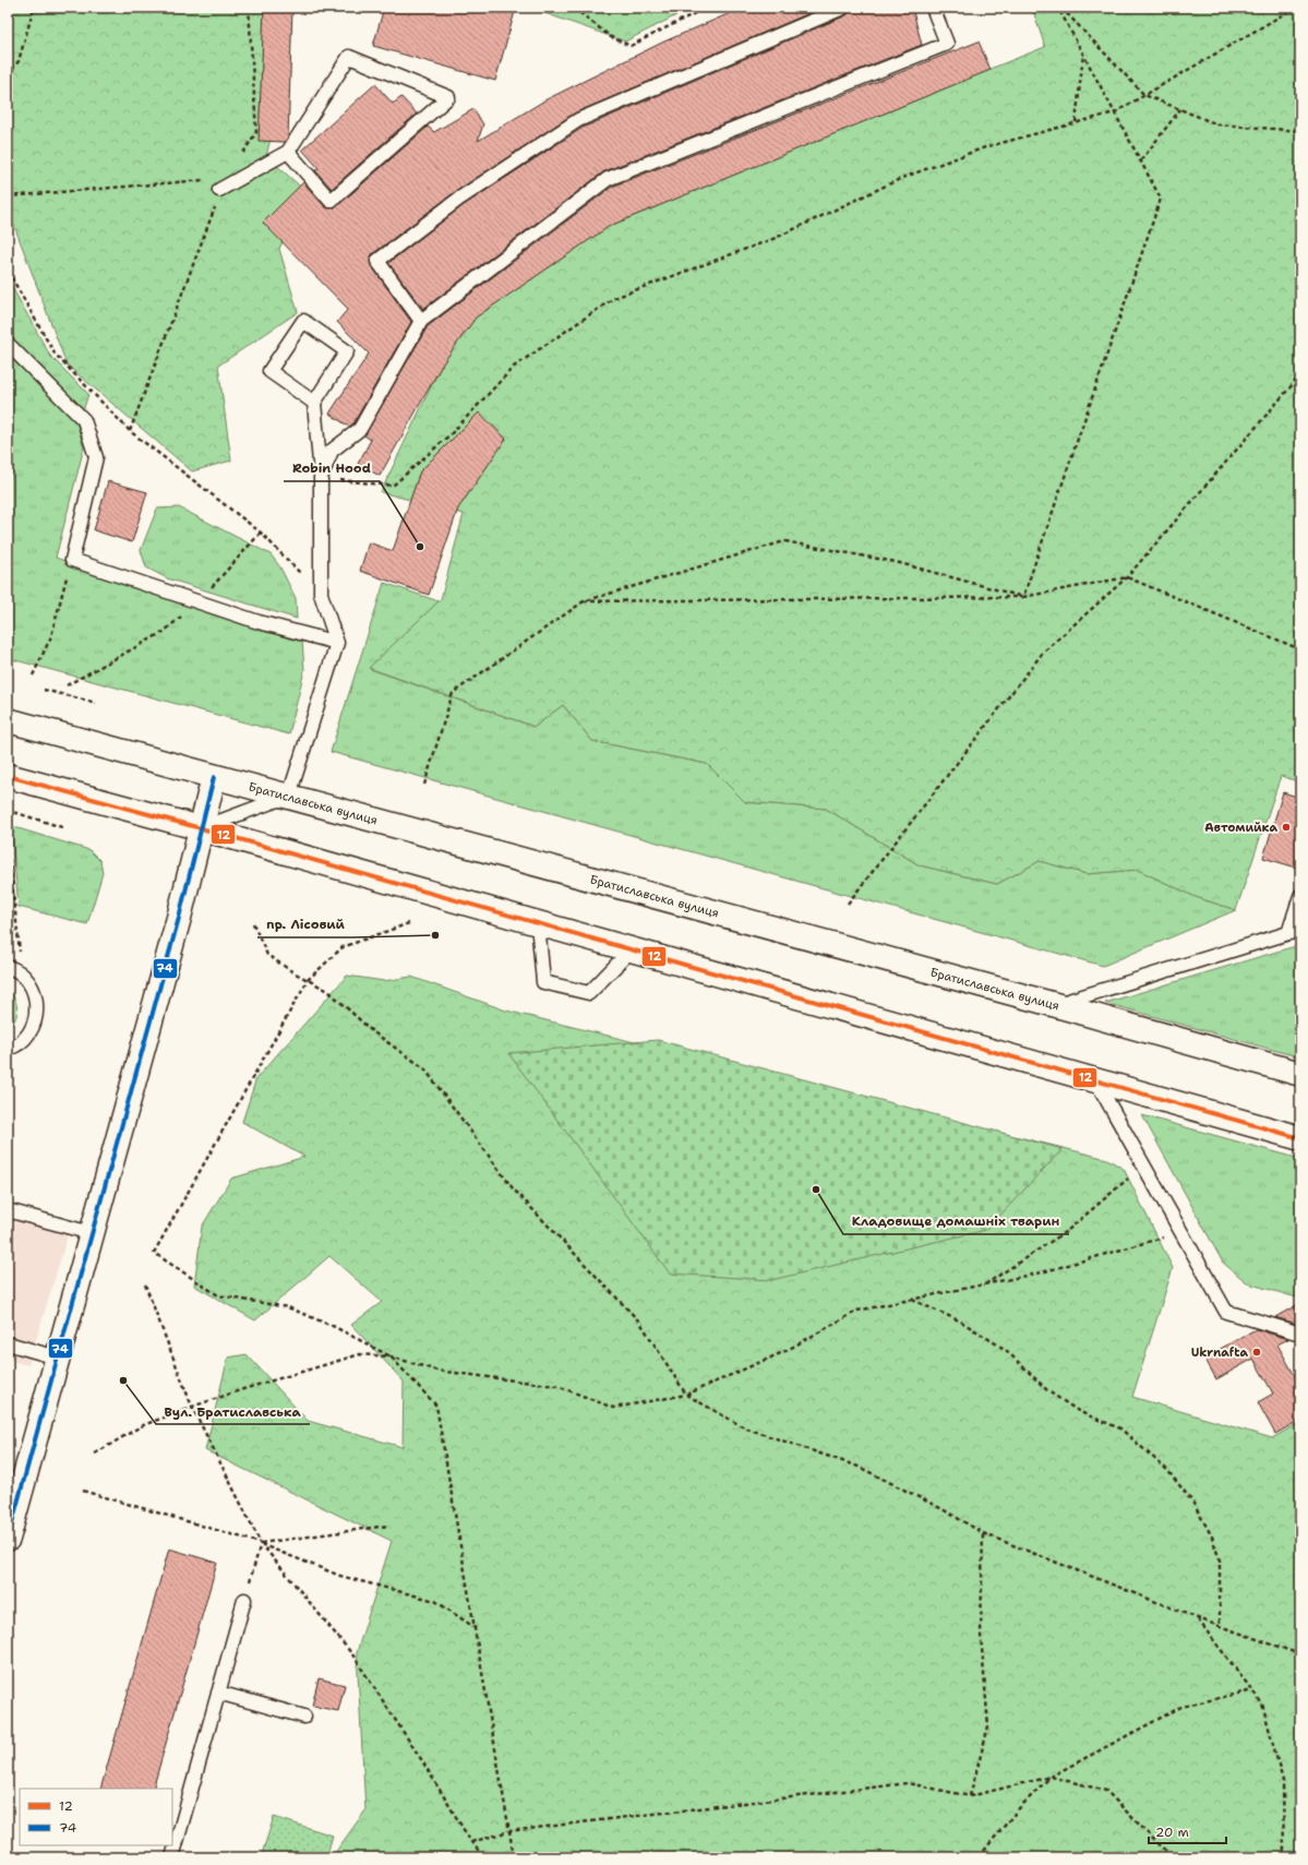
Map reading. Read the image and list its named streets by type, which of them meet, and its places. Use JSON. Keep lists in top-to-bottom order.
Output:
{
  "streets": {
    "main road": ["Братиславська вулиця"]
  },
  "places": [
    "Robin Hood",
    "Автомийка",
    "пр. Лісовий",
    "Кладовище домашніх тварин",
    "Ukrnafta",
    "Вул. Братиславська"
  ],
  "lines": ["transit line 12", "transit line 74"],
  "legend": ["12", "74"],
  "scale_bar": "20 m"
}
